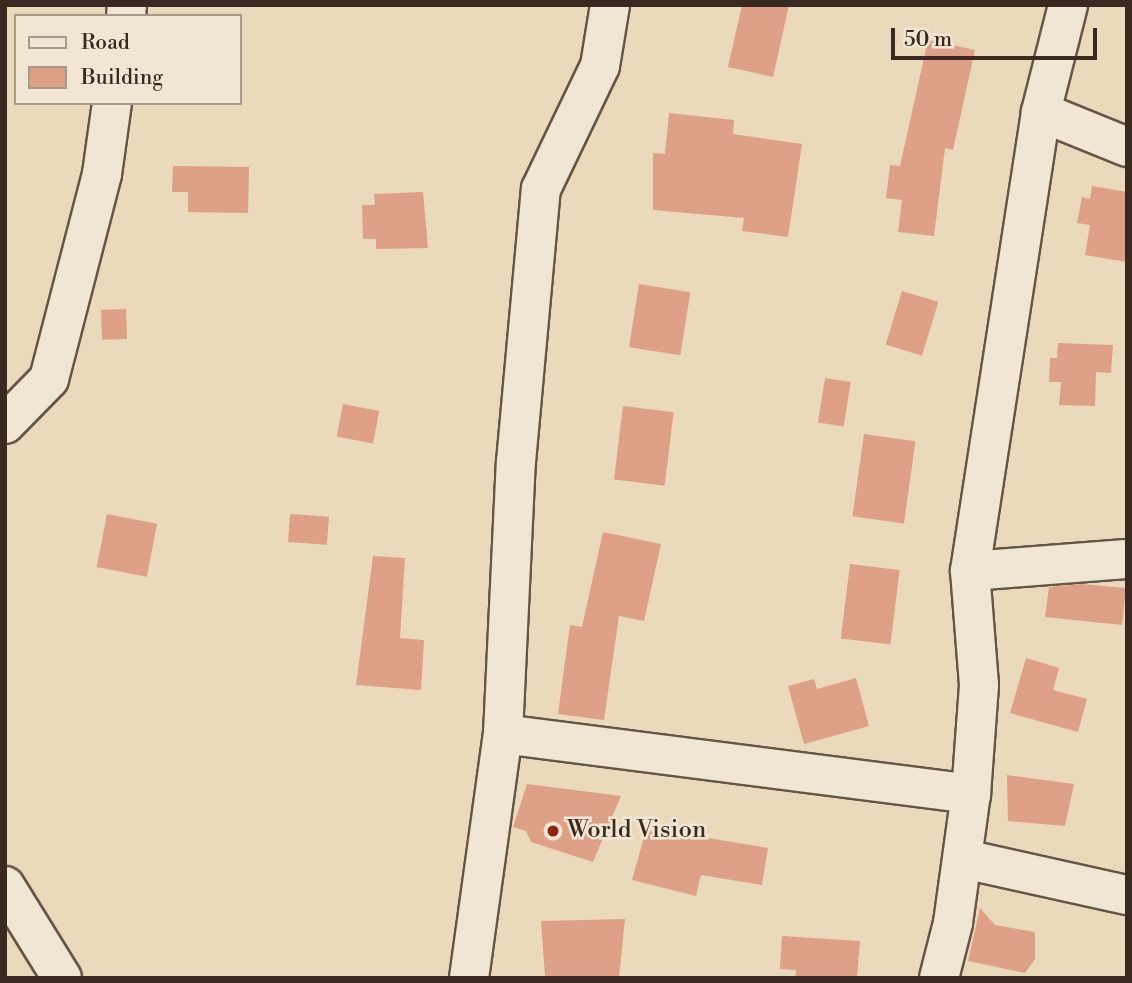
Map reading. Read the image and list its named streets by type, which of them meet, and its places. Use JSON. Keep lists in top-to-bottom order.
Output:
{
  "places": ["World Vision"],
  "legend": ["Road", "Building"],
  "scale_bar": "50 m"
}
